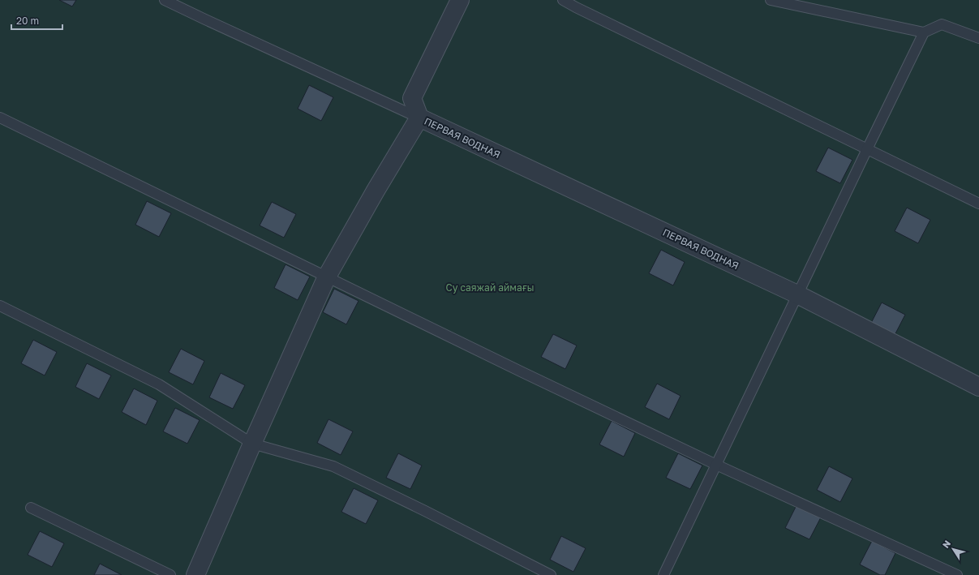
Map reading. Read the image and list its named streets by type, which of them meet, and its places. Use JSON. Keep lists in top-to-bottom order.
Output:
{
  "streets": {
    "street": ["ПЕРВАЯ ВОДНАЯ"]
  },
  "parks": ["Су саяжай аймағы"],
  "scale_bar": "20 m",
  "north": "top left"
}
